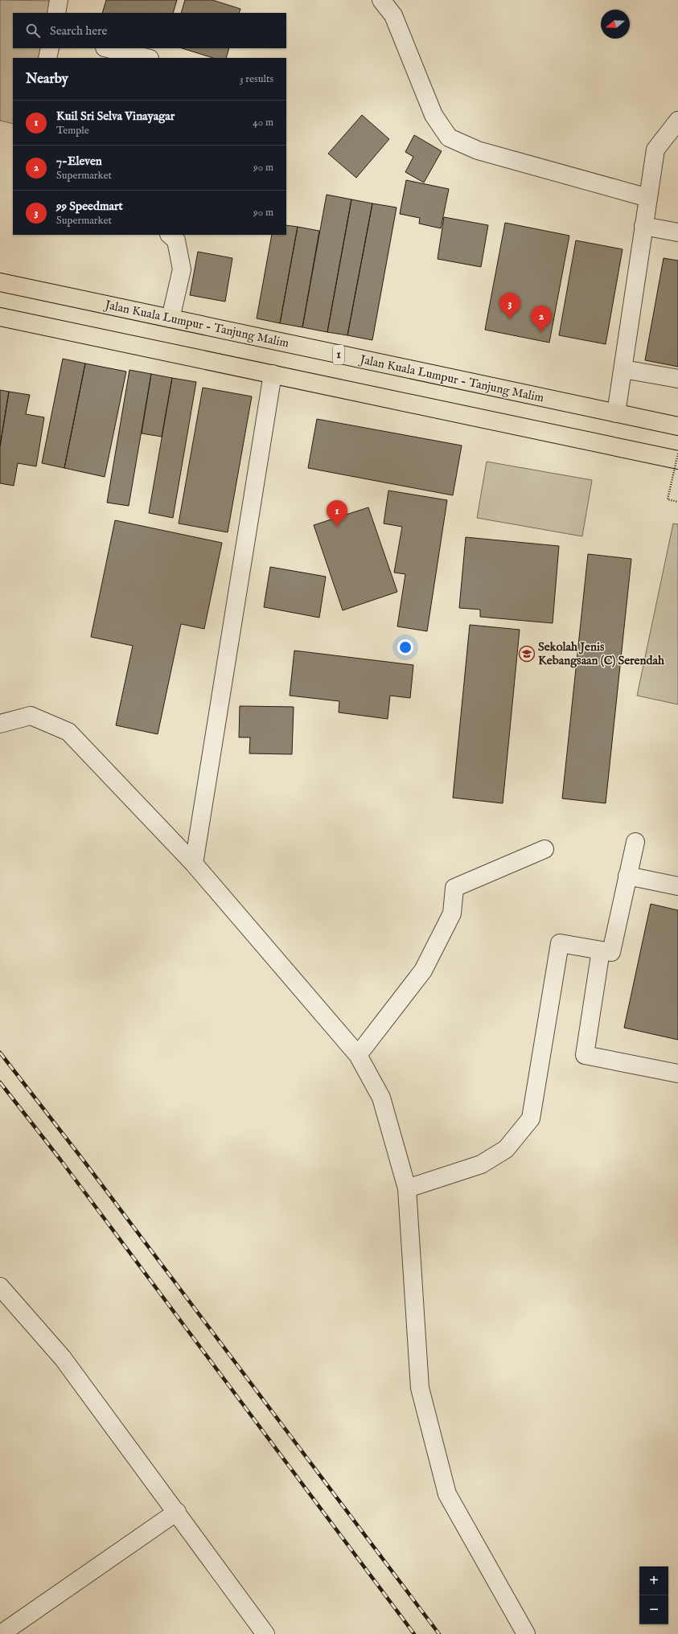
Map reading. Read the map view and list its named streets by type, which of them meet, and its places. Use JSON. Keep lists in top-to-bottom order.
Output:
{
  "streets": {
    "main road": ["Jalan Kuala Lumpur - Tanjung Malim", "1"]
  },
  "places": {
    "school or university": ["Sekolah Jenis Kebangsaan (C) Serendah"]
  },
  "north": "left",
  "page": {
    "search": "Search here",
    "heading": ["Nearby", "3 results"],
    "list": [
      {
        "mark": "1",
        "name": "Kuil Sri Selva Vinayagar",
        "note": "Temple",
        "value": "40 m"
      },
      {
        "mark": "2",
        "name": "7-Eleven",
        "note": "Supermarket",
        "value": "90 m"
      },
      {
        "mark": "3",
        "name": "99 Speedmart",
        "note": "Supermarket",
        "value": "90 m"
      }
    ],
    "pins": ["3", "2", "1"],
    "map_buttons": ["+", "−"]
  }
}
